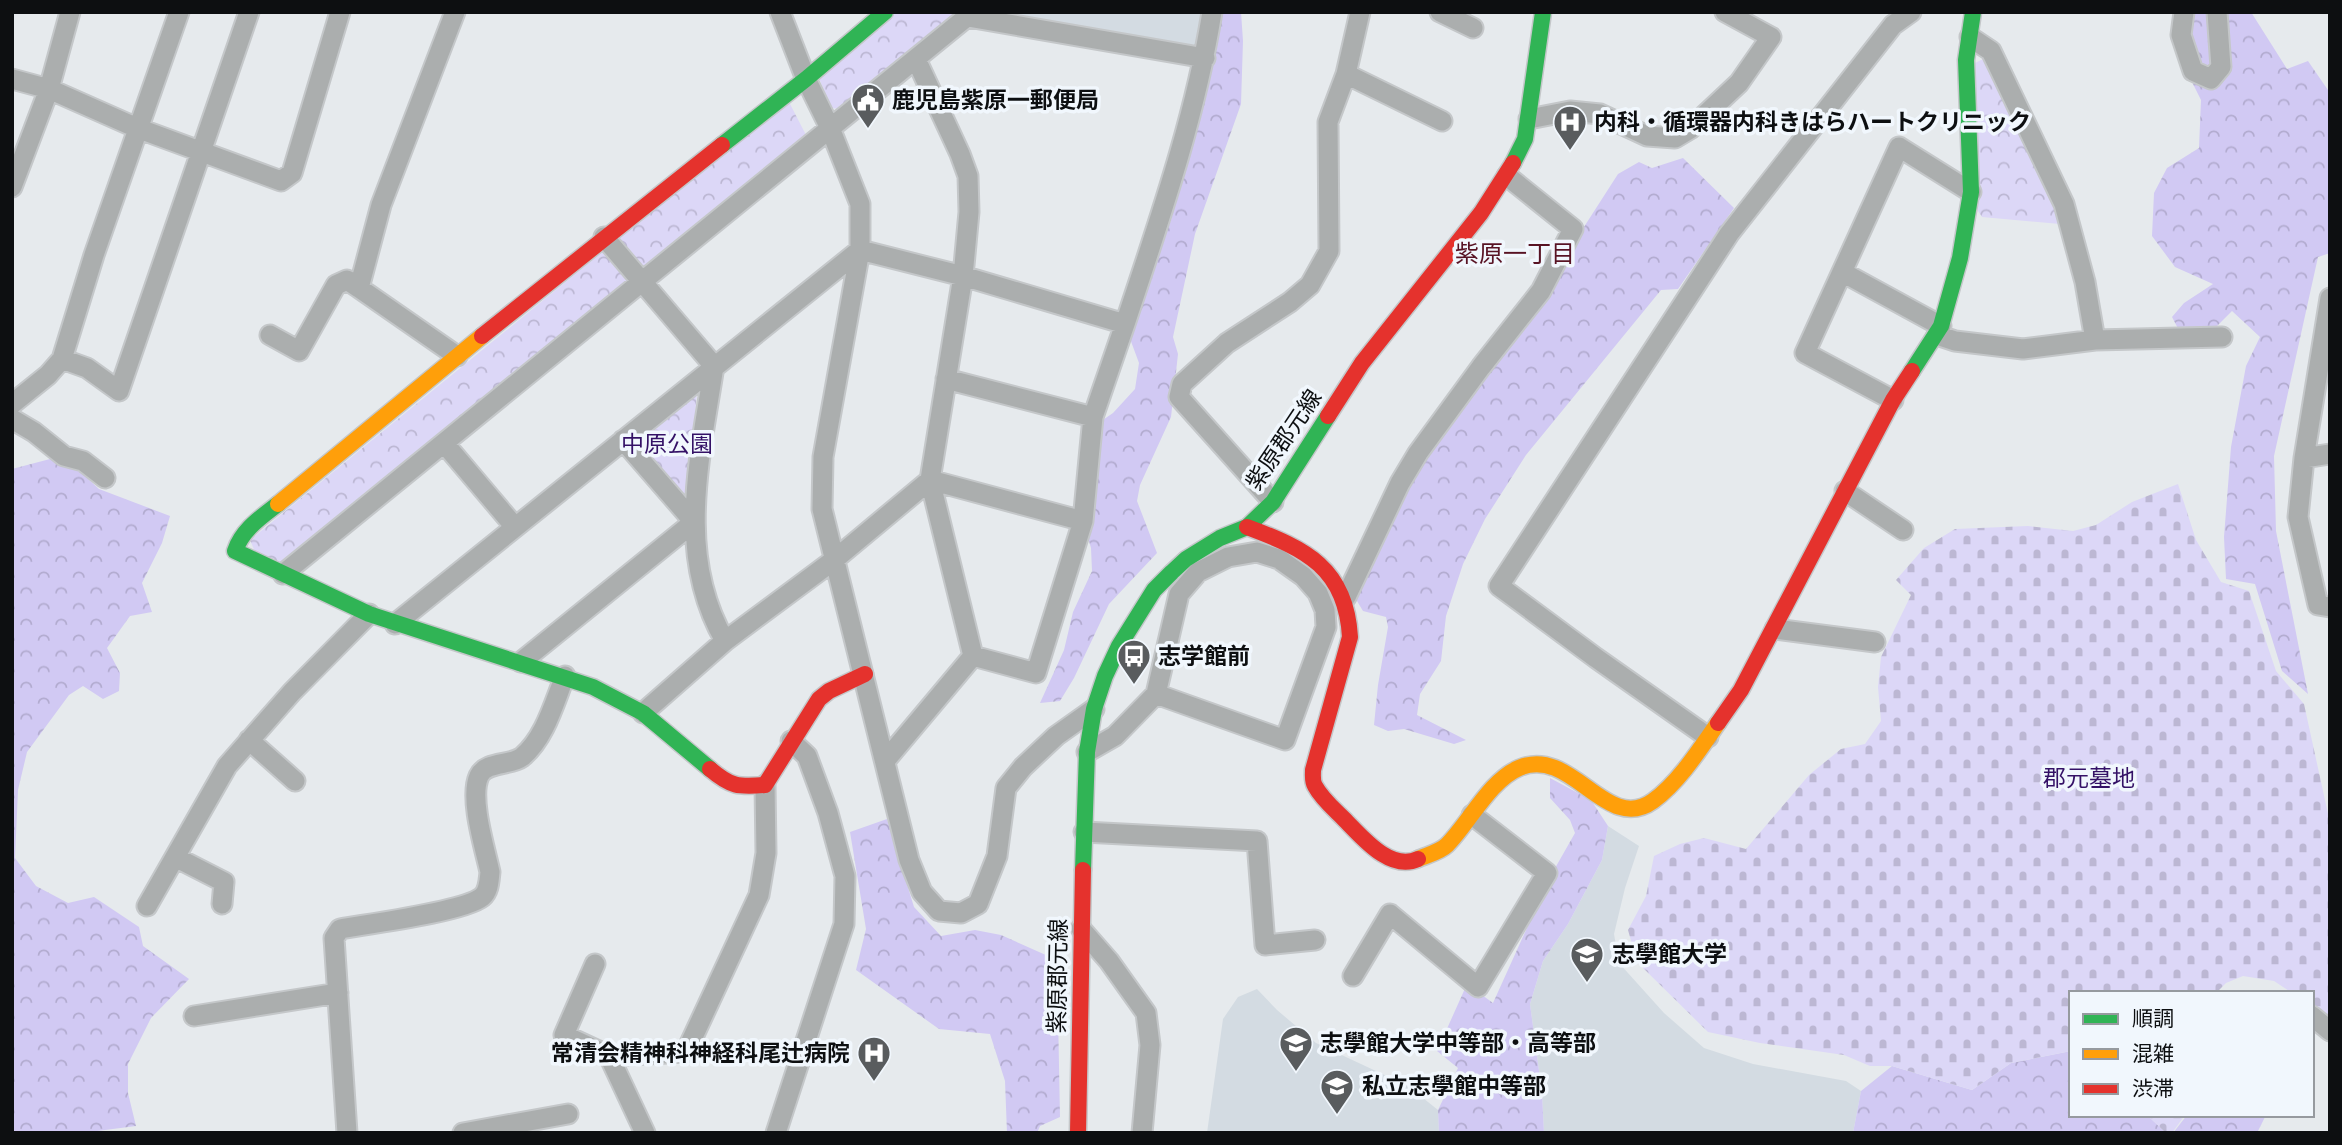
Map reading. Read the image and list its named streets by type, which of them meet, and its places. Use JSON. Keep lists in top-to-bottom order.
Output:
{
  "streets": {
    "street": ["紫原郡元線"]
  },
  "districts": ["紫原一丁目"],
  "parks": ["中原公園", "郡元墓地"],
  "places": {
    "public building": ["鹿児島紫原一郵便局"],
    "hospital": ["内科・循環器内科きはらハートクリニック", "常清会精神科神経科尾辻病院"],
    "bus stop": ["志学館前"],
    "school or university": ["志學館大学", "志學館大学中等部・高等部", "私立志學館中等部"]
  },
  "legend": ["順調", "混雑", "渋滞"]
}
